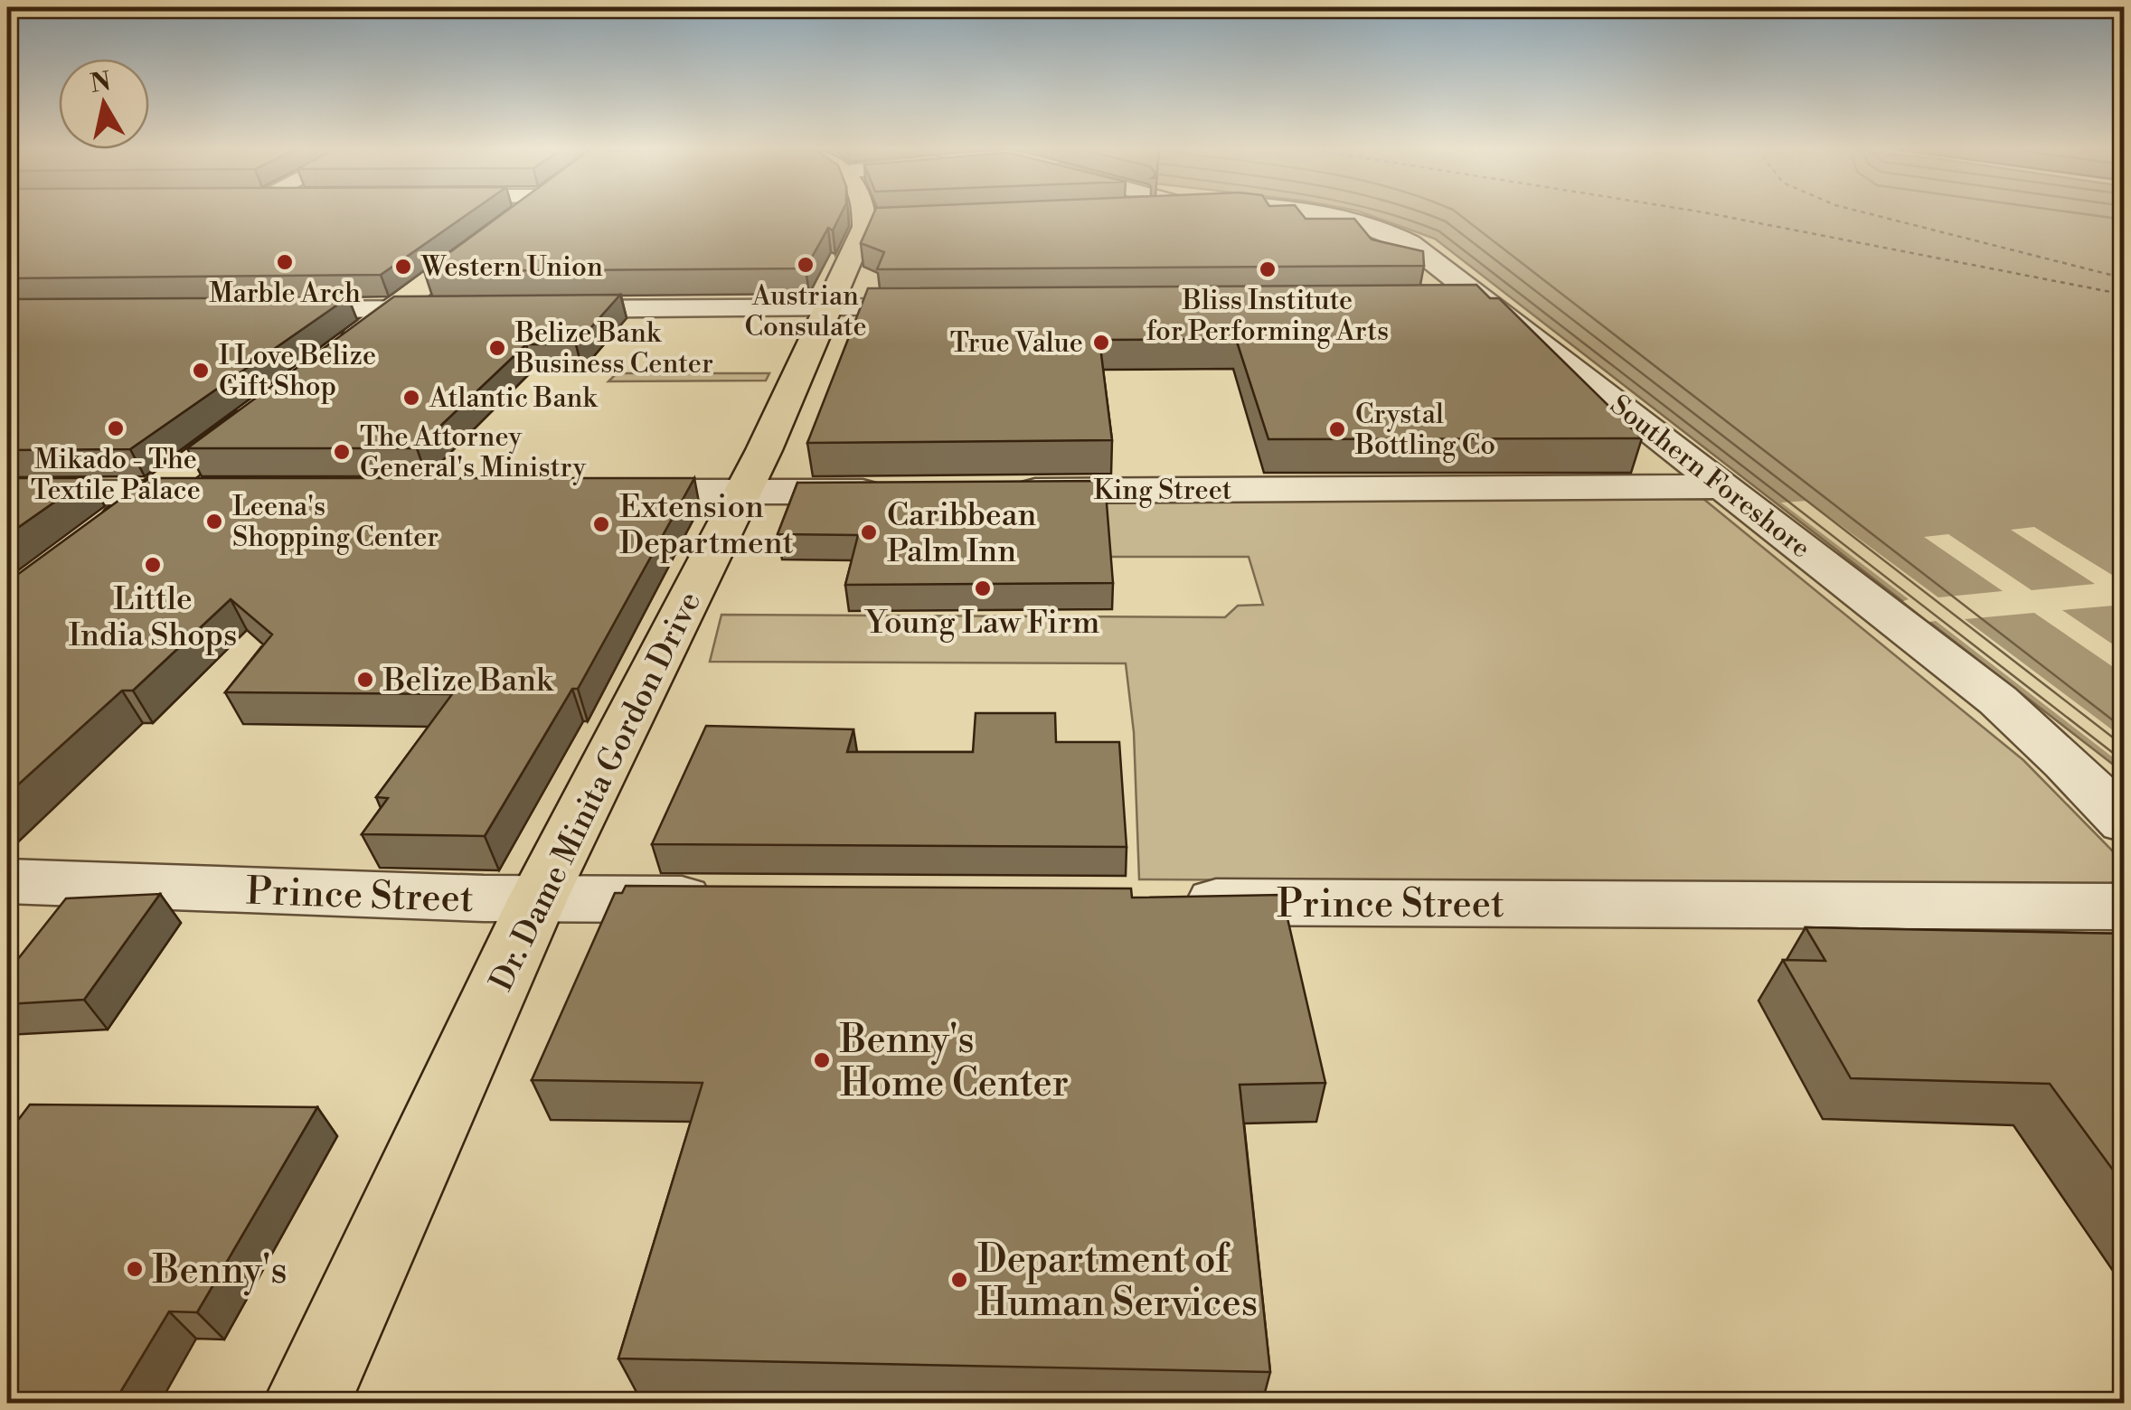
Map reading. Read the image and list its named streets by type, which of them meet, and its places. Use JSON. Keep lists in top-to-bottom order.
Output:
{
  "streets": {
    "main road": ["Dr. Dame Minita Gordon Drive"],
    "street": ["Southern Foreshore", "King Street", "Prince Street"]
  },
  "crossings": [
    ["Southern Foreshore", "King Street"],
    ["Dr. Dame Minita Gordon Drive", "Prince Street"]
  ],
  "places": [
    "Marble Arch",
    "Austrian Consulate",
    "Western Union",
    "Bliss Institute for Performing Arts",
    "True Value",
    "Belize Bank Business Center",
    "I Love Belize Gift Shop",
    "Atlantic Bank",
    "Mikado - The Textile Palace",
    "Crystal Bottling Co",
    "The Attorney General's Ministry",
    "Leena's Shopping Center",
    "Extension Department",
    "Caribbean Palm Inn",
    "Little India Shops",
    "Young Law Firm",
    "Belize Bank",
    "Benny's Home Center",
    "Benny's",
    "Department of Human Services"
  ],
  "north": "top"
}
